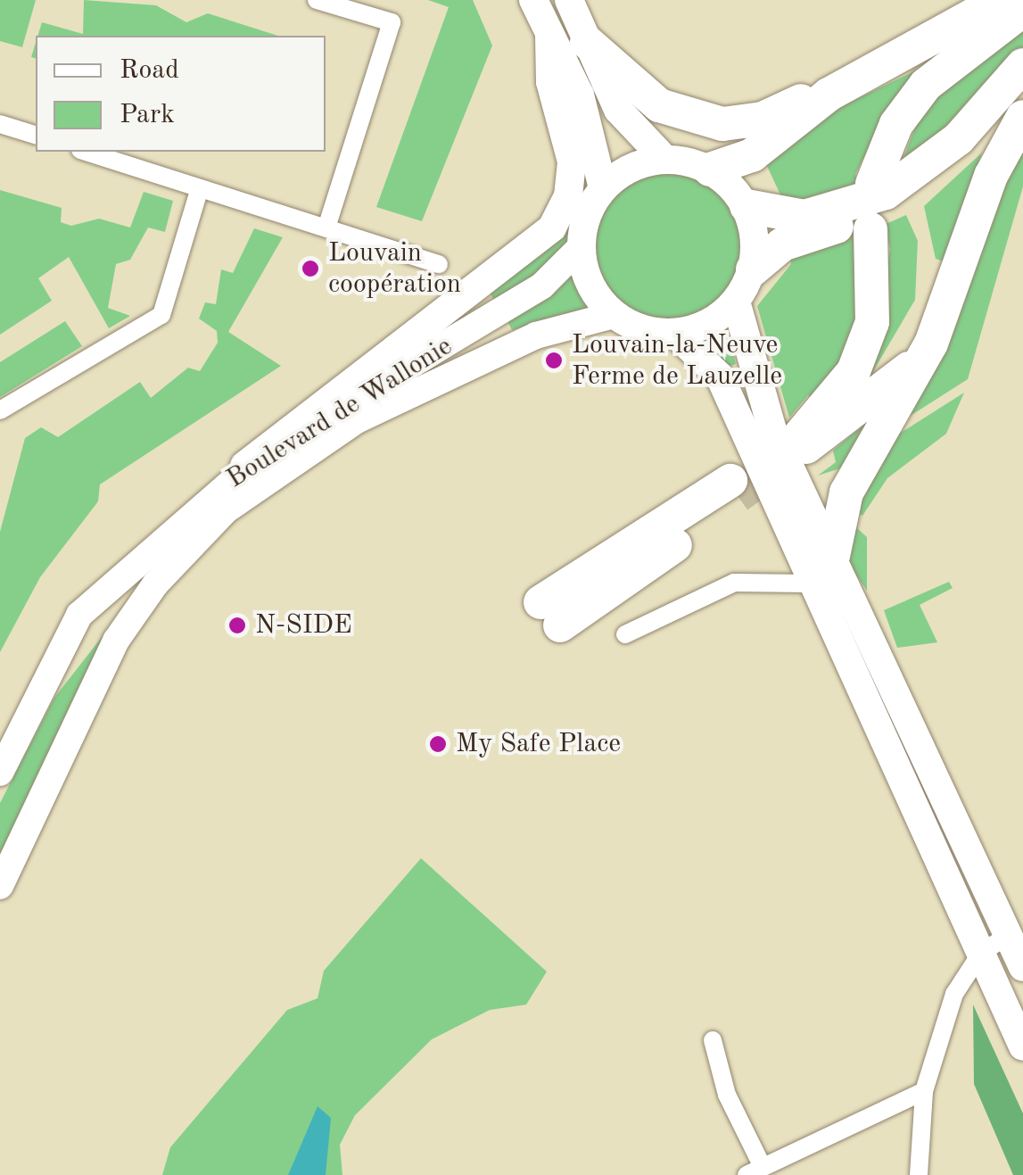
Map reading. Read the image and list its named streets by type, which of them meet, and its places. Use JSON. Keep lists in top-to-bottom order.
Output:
{
  "streets": {
    "main road": ["Boulevard de Wallonie"]
  },
  "places": [
    "Louvain coopération",
    "Louvain-la-Neuve Ferme de Lauzelle",
    "N-SIDE",
    "My Safe Place"
  ],
  "legend": ["Road", "Park"]
}
